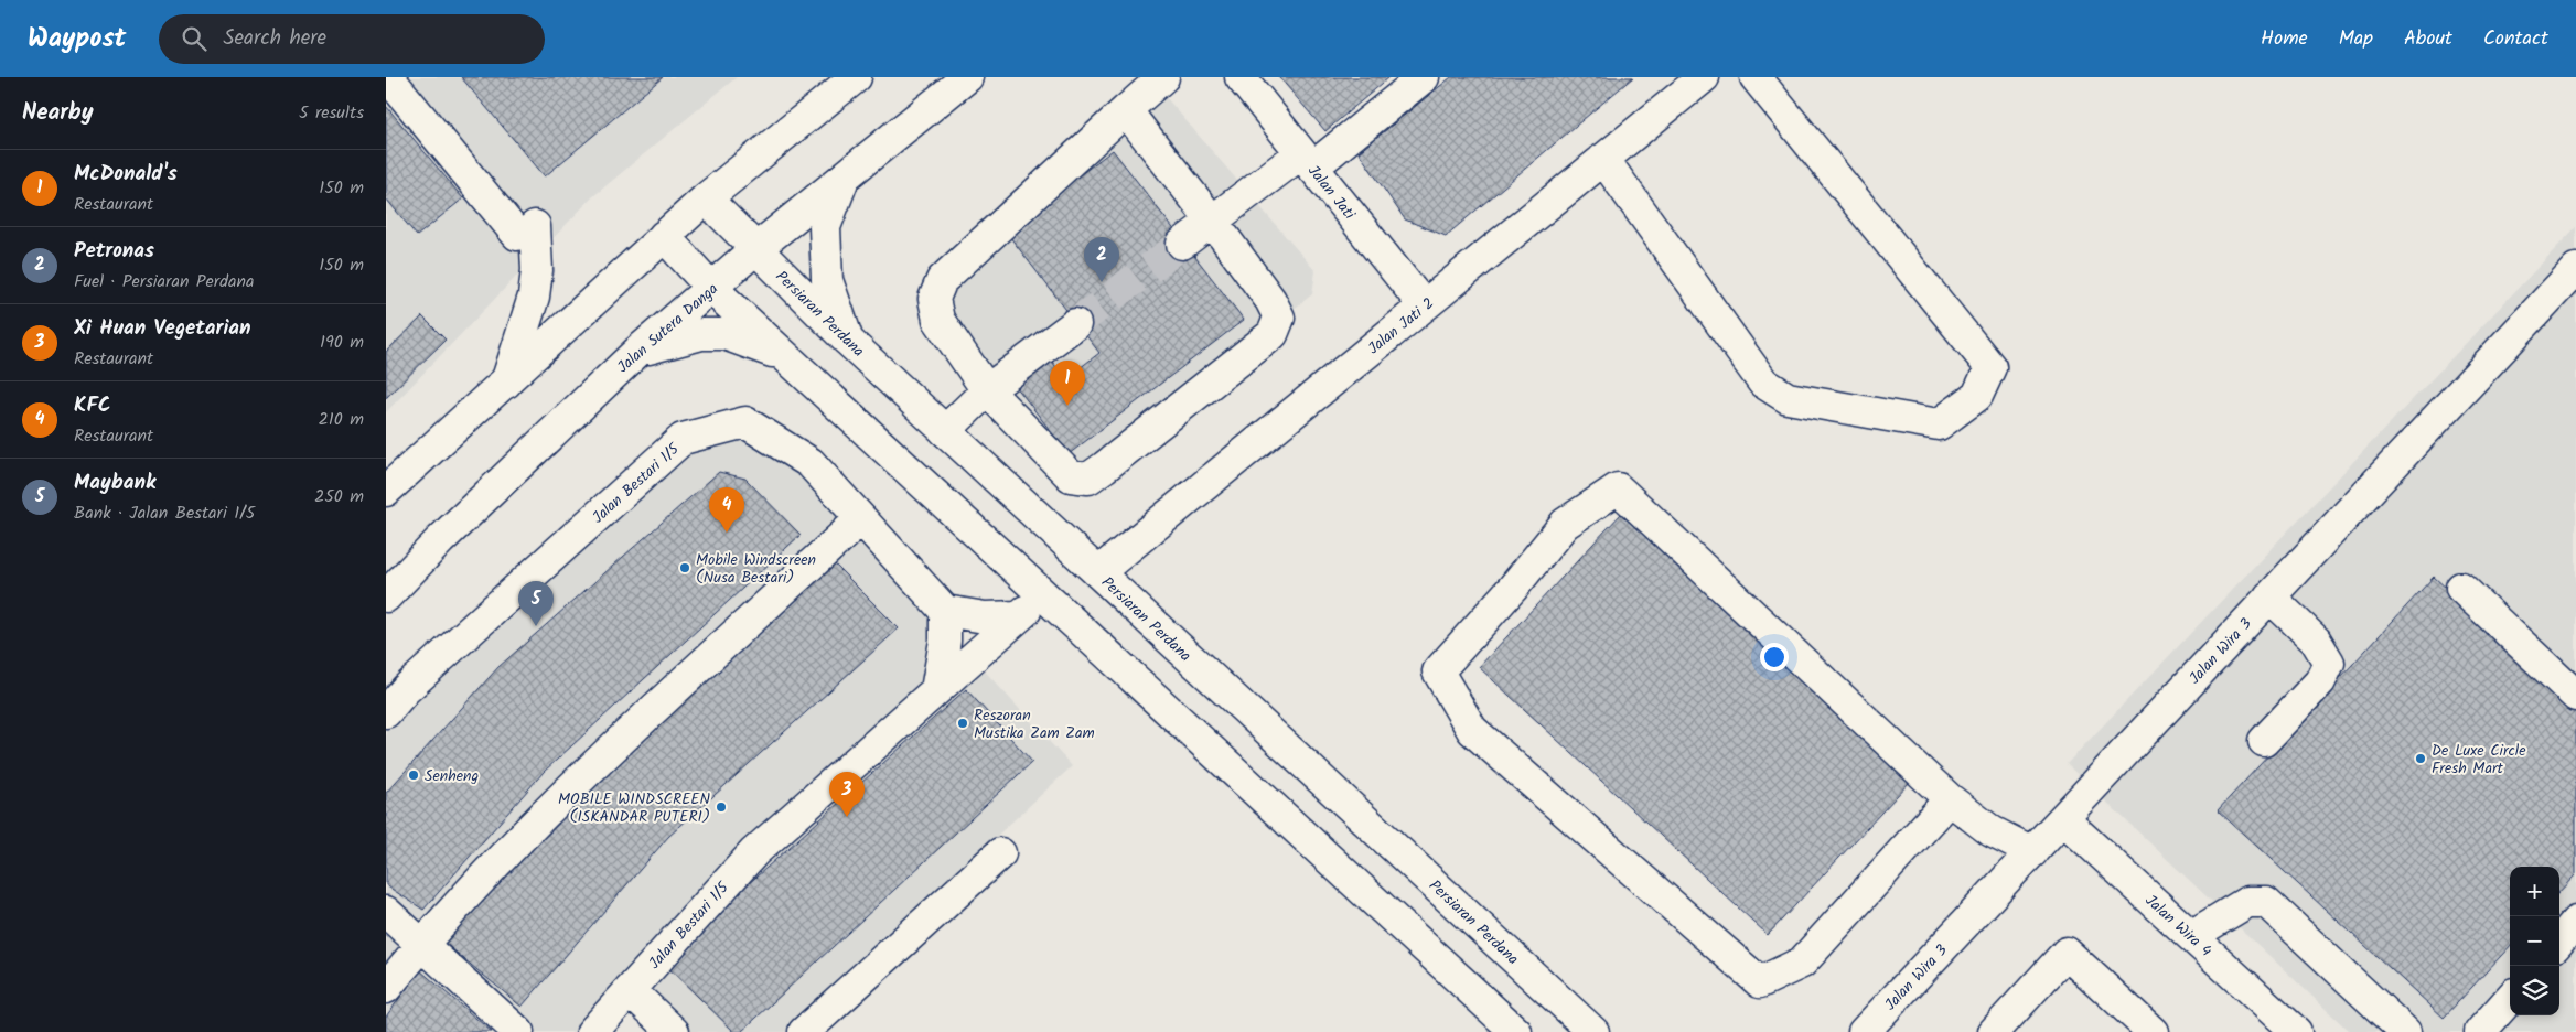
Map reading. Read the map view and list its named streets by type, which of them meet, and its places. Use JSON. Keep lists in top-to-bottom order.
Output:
{
  "streets": {
    "street": [
      "Jalan Jati",
      "Persiaran Perdana",
      "Jalan Jati 2",
      "Jalan Sutera Danga",
      "Jalan Bestari 1/5",
      "Jalan Wira 3",
      "Jalan Wira 4"
    ]
  },
  "crossings": [
    ["Jalan Jati", "Jalan Jati 2"],
    ["Persiaran Perdana", "Jalan Jati 2"],
    ["Persiaran Perdana", "Jalan Sutera Danga"],
    ["Jalan Wira 3", "Jalan Wira 4"]
  ],
  "places": [
    "Mobile Windscreen (Nusa Bestari)",
    "Reszoran Mustika Zam Zam",
    "De Luxe Circle Fresh Mart",
    "Senheng",
    "MOBILE WINDSCREEN (ISKANDAR PUTERI)"
  ],
  "page": {
    "header": "Waypost",
    "search": "Search here",
    "nav": [
      "Home",
      "Map",
      "About",
      "Contact"
    ],
    "heading": ["Nearby", "5 results"],
    "list": [
      {
        "mark": "1",
        "name": "McDonald's",
        "note": "Restaurant",
        "value": "150 m"
      },
      {
        "mark": "2",
        "name": "Petronas",
        "note": "Fuel · Persiaran Perdana",
        "value": "150 m"
      },
      {
        "mark": "3",
        "name": "Xi Huan Vegetarian",
        "note": "Restaurant",
        "value": "190 m"
      },
      {
        "mark": "4",
        "name": "KFC",
        "note": "Restaurant",
        "value": "210 m"
      },
      {
        "mark": "5",
        "name": "Maybank",
        "note": "Bank · Jalan Bestari 1/5",
        "value": "250 m"
      }
    ],
    "pins": [
      "2",
      "1",
      "4",
      "5",
      "3"
    ],
    "map_buttons": ["+", "−"]
  }
}
